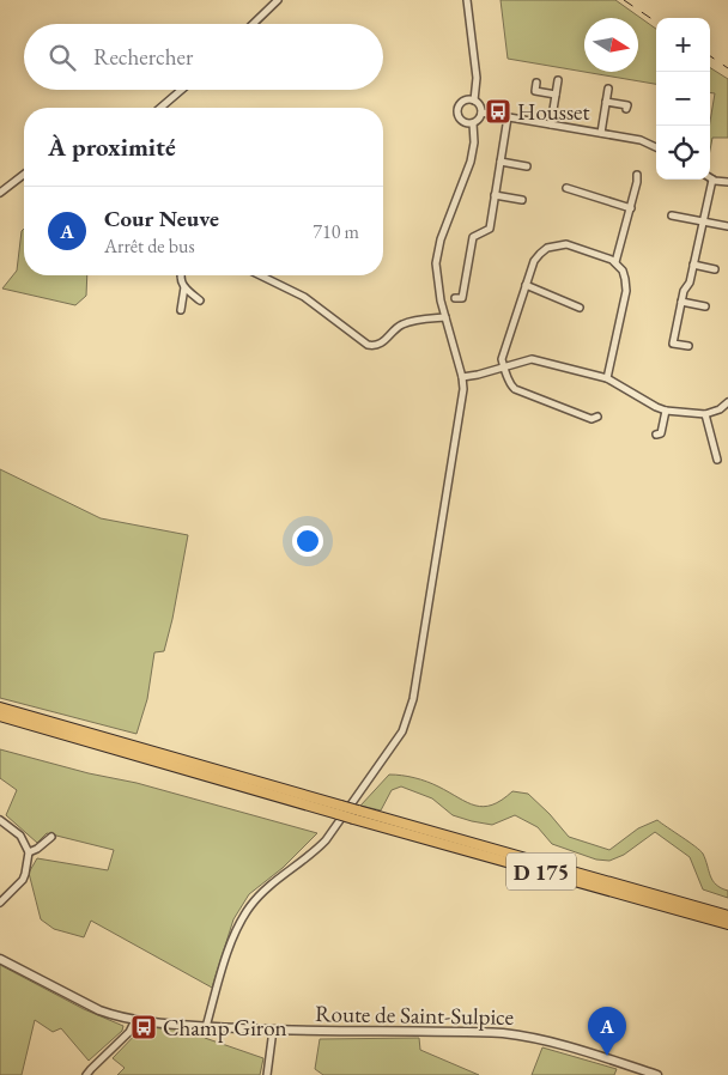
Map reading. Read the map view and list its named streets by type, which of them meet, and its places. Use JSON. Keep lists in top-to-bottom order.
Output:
{
  "streets": {
    "highway": ["D 175"],
    "street": ["Route de Saint-Sulpice"]
  },
  "places": {
    "bus stop": ["Housset", "Champ Giron"]
  },
  "north": "right",
  "page": {
    "map_buttons": ["+", "−"],
    "search": "Rechercher",
    "heading": "À proximité",
    "list": [
      {
        "mark": "A",
        "name": "Cour Neuve",
        "note": "Arrêt de bus",
        "value": "710 m"
      }
    ],
    "pins": "A"
  }
}
